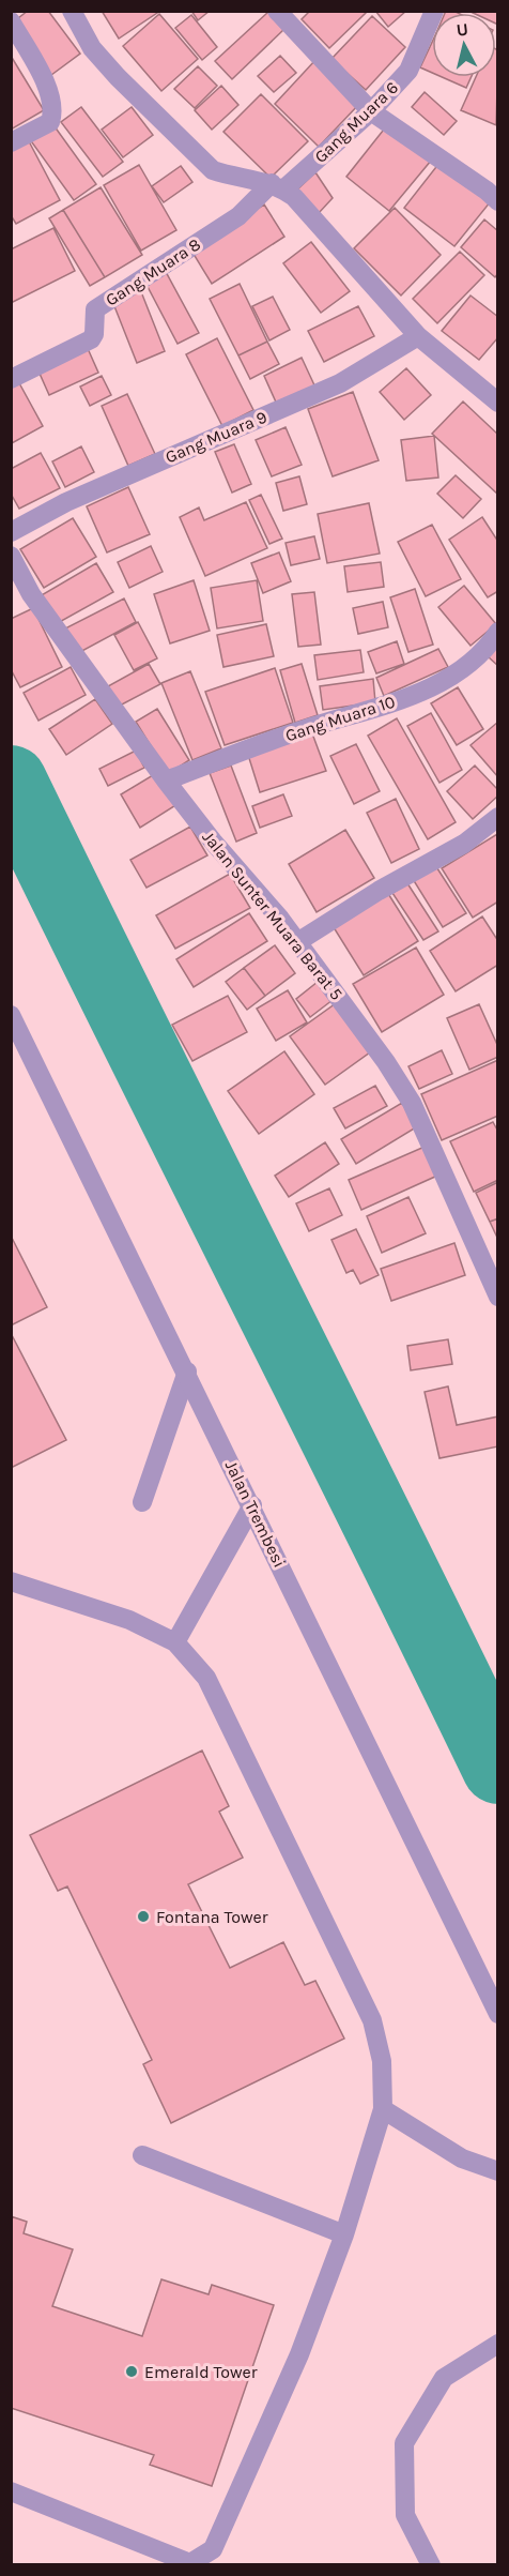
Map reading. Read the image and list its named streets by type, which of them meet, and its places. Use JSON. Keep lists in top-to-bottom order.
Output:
{
  "streets": {
    "street": [
      "Gang Muara 6",
      "Gang Muara 8",
      "Gang Muara 9",
      "Gang Muara 10",
      "Jalan Sunter Muara Barat 5",
      "Jalan Trembesi"
    ]
  },
  "crossings": [
    ["Gang Muara 6", "Gang Muara 8"],
    ["Gang Muara 10", "Jalan Sunter Muara Barat 5"]
  ],
  "places": ["Fontana Tower", "Emerald Tower"],
  "north": "top"
}
